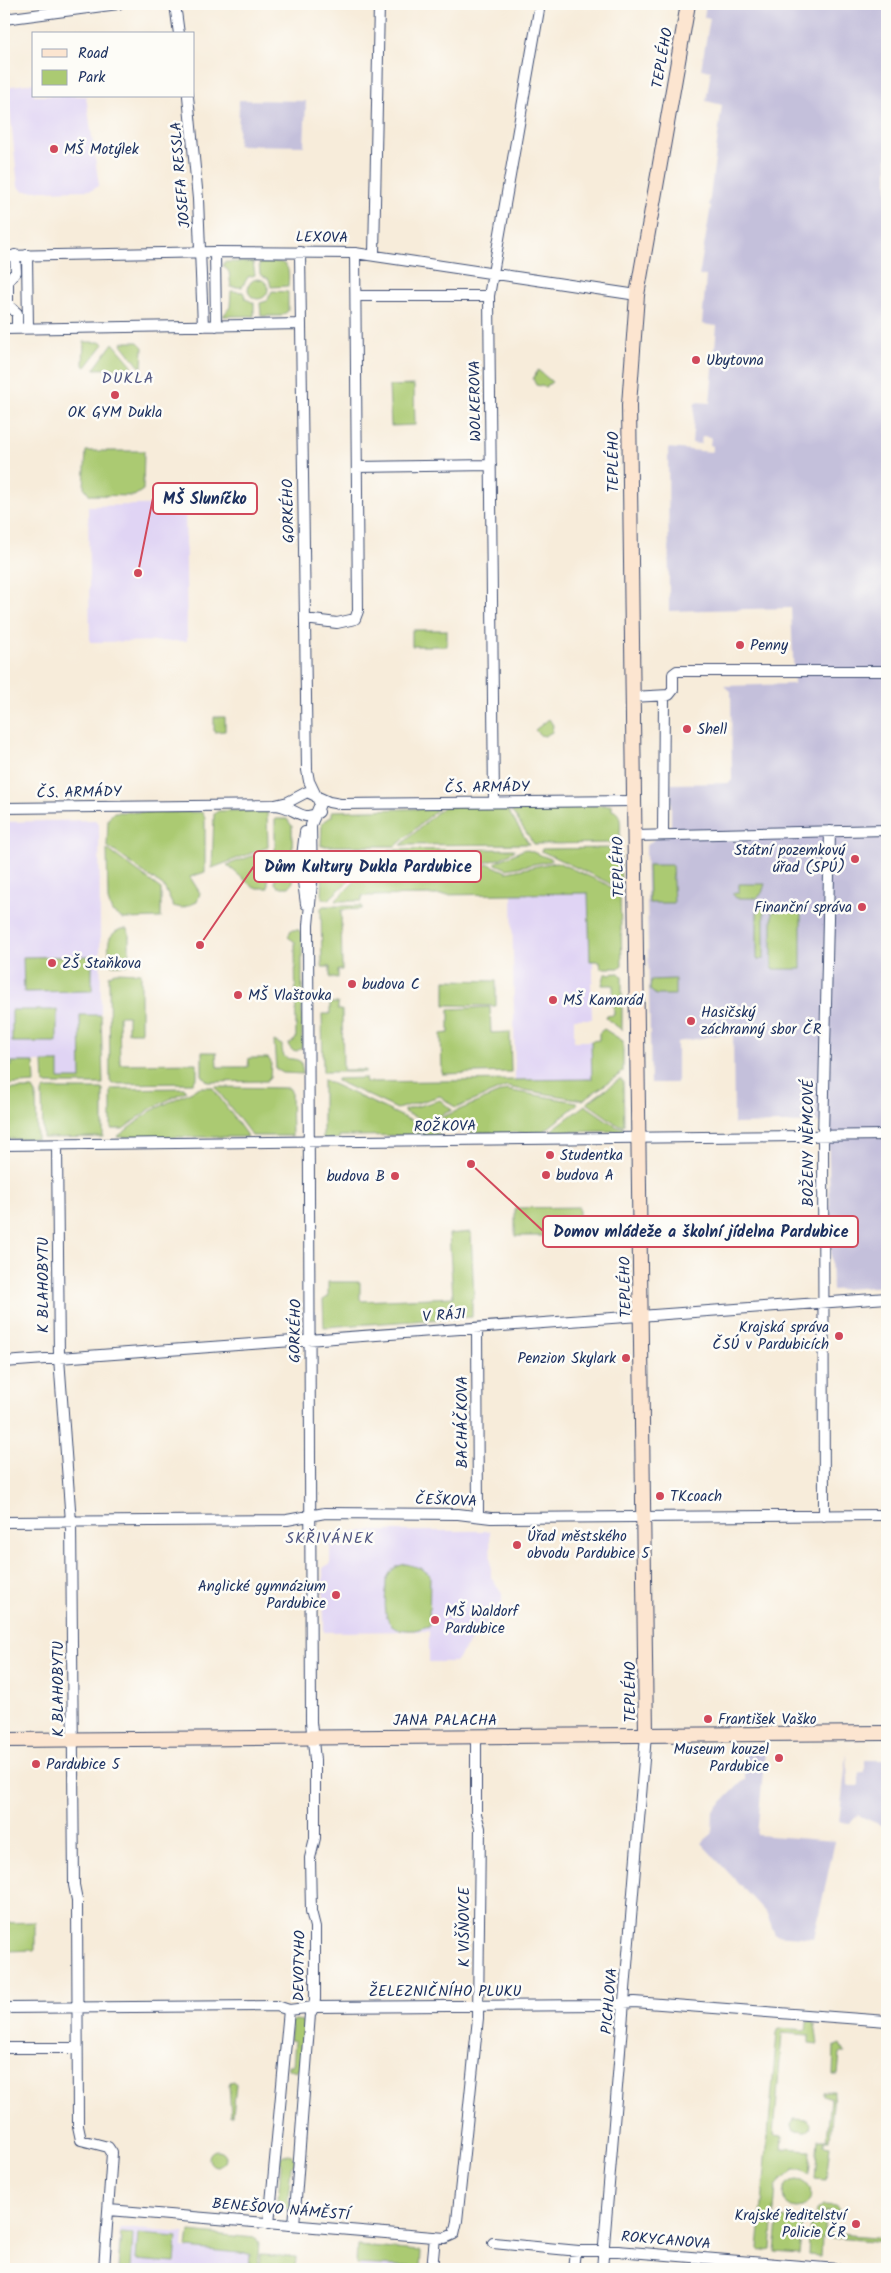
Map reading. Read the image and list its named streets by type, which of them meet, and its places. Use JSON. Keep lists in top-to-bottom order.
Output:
{
  "streets": {
    "main road": ["TEPLÉHO", "JANA PALACHA"],
    "street": [
      "JOSEFA RESSLA",
      "LEXOVA",
      "WOLKEROVA",
      "GORKÉHO",
      "ČS. ARMÁDY",
      "ROŽKOVA",
      "BOŽENY NĚMCOVÉ",
      "K BLAHOBYTU",
      "V RÁJI",
      "BACHÁČKOVA",
      "ČEŠKOVA",
      "K VIŠŇOVCE",
      "DEVOTYHO",
      "ŽELEZNIČNÍHO PLUKU",
      "PICHLOVA",
      "BENEŠOVO NÁMĚSTÍ",
      "ROKYCANOVA"
    ]
  },
  "crossings": [
    ["TEPLÉHO", "LEXOVA"],
    ["TEPLÉHO", "ČS. ARMÁDY"],
    ["TEPLÉHO", "ROŽKOVA"],
    ["TEPLÉHO", "V RÁJI"],
    ["TEPLÉHO", "ČEŠKOVA"],
    ["TEPLÉHO", "JANA PALACHA"],
    ["TEPLÉHO", "PICHLOVA"],
    ["JOSEFA RESSLA", "LEXOVA"],
    ["LEXOVA", "WOLKEROVA"],
    ["LEXOVA", "GORKÉHO"],
    ["WOLKEROVA", "ČS. ARMÁDY"],
    ["GORKÉHO", "ČS. ARMÁDY"],
    ["GORKÉHO", "ROŽKOVA"],
    ["GORKÉHO", "V RÁJI"],
    ["GORKÉHO", "ČEŠKOVA"],
    ["GORKÉHO", "JANA PALACHA"],
    ["GORKÉHO", "DEVOTYHO"],
    ["ROŽKOVA", "BOŽENY NĚMCOVÉ"],
    ["ROŽKOVA", "K BLAHOBYTU"],
    ["BOŽENY NĚMCOVÉ", "V RÁJI"],
    ["BOŽENY NĚMCOVÉ", "ČEŠKOVA"],
    ["K BLAHOBYTU", "V RÁJI"],
    ["K BLAHOBYTU", "ČEŠKOVA"],
    ["K BLAHOBYTU", "JANA PALACHA"],
    ["K BLAHOBYTU", "ŽELEZNIČNÍHO PLUKU"],
    ["K BLAHOBYTU", "BENEŠOVO NÁMĚSTÍ"],
    ["V RÁJI", "BACHÁČKOVA"],
    ["BACHÁČKOVA", "ČEŠKOVA"],
    ["JANA PALACHA", "K VIŠŇOVCE"],
    ["JANA PALACHA", "DEVOTYHO"],
    ["JANA PALACHA", "PICHLOVA"],
    ["K VIŠŇOVCE", "ŽELEZNIČNÍHO PLUKU"],
    ["K VIŠŇOVCE", "BENEŠOVO NÁMĚSTÍ"],
    ["DEVOTYHO", "ŽELEZNIČNÍHO PLUKU"],
    ["DEVOTYHO", "BENEŠOVO NÁMĚSTÍ"],
    ["ŽELEZNIČNÍHO PLUKU", "PICHLOVA"],
    ["PICHLOVA", "ROKYCANOVA"]
  ],
  "districts": ["DUKLA", "SKŘIVÁNEK"],
  "places": [
    "MŠ Motýlek",
    "Ubytovna",
    "OK GYM Dukla",
    "MŠ Sluníčko",
    "Penny",
    "Shell",
    "Státní pozemkový úřad (SPÚ)",
    "Finanční správa",
    "Dům Kultury Dukla Pardubice",
    "ZŠ Staňkova",
    "budova C",
    "MŠ Vlaštovka",
    "MŠ Kamarád",
    "Hasičský záchranný sbor ČR",
    "Studentka",
    "Domov mládeže a školní jídelna Pardubice",
    "budova A",
    "budova B",
    "Krajská správa ČSÚ v Pardubicích",
    "Penzion Skylark",
    "TKcoach",
    "Úřad městského obvodu Pardubice 5",
    "Anglické gymnázium Pardubice",
    "MŠ Waldorf Pardubice",
    "František Vaško",
    "Museum kouzel Pardubice",
    "Pardubice 5",
    "Krajské ředitelství Policie ČR"
  ],
  "legend": ["Road", "Park"]
}
